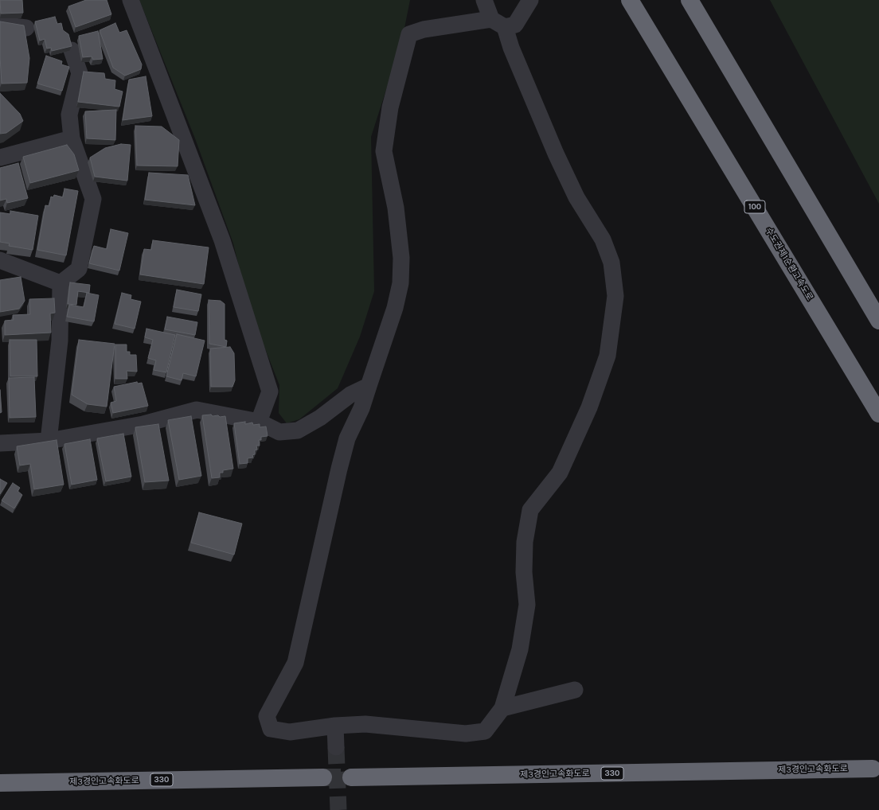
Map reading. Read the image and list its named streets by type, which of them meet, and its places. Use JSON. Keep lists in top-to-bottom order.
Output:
{
  "streets": {
    "highway": [
      "100",
      "수도권제1순환고속도로",
      "제3경인고속화도로",
      "330"
    ]
  }
}
